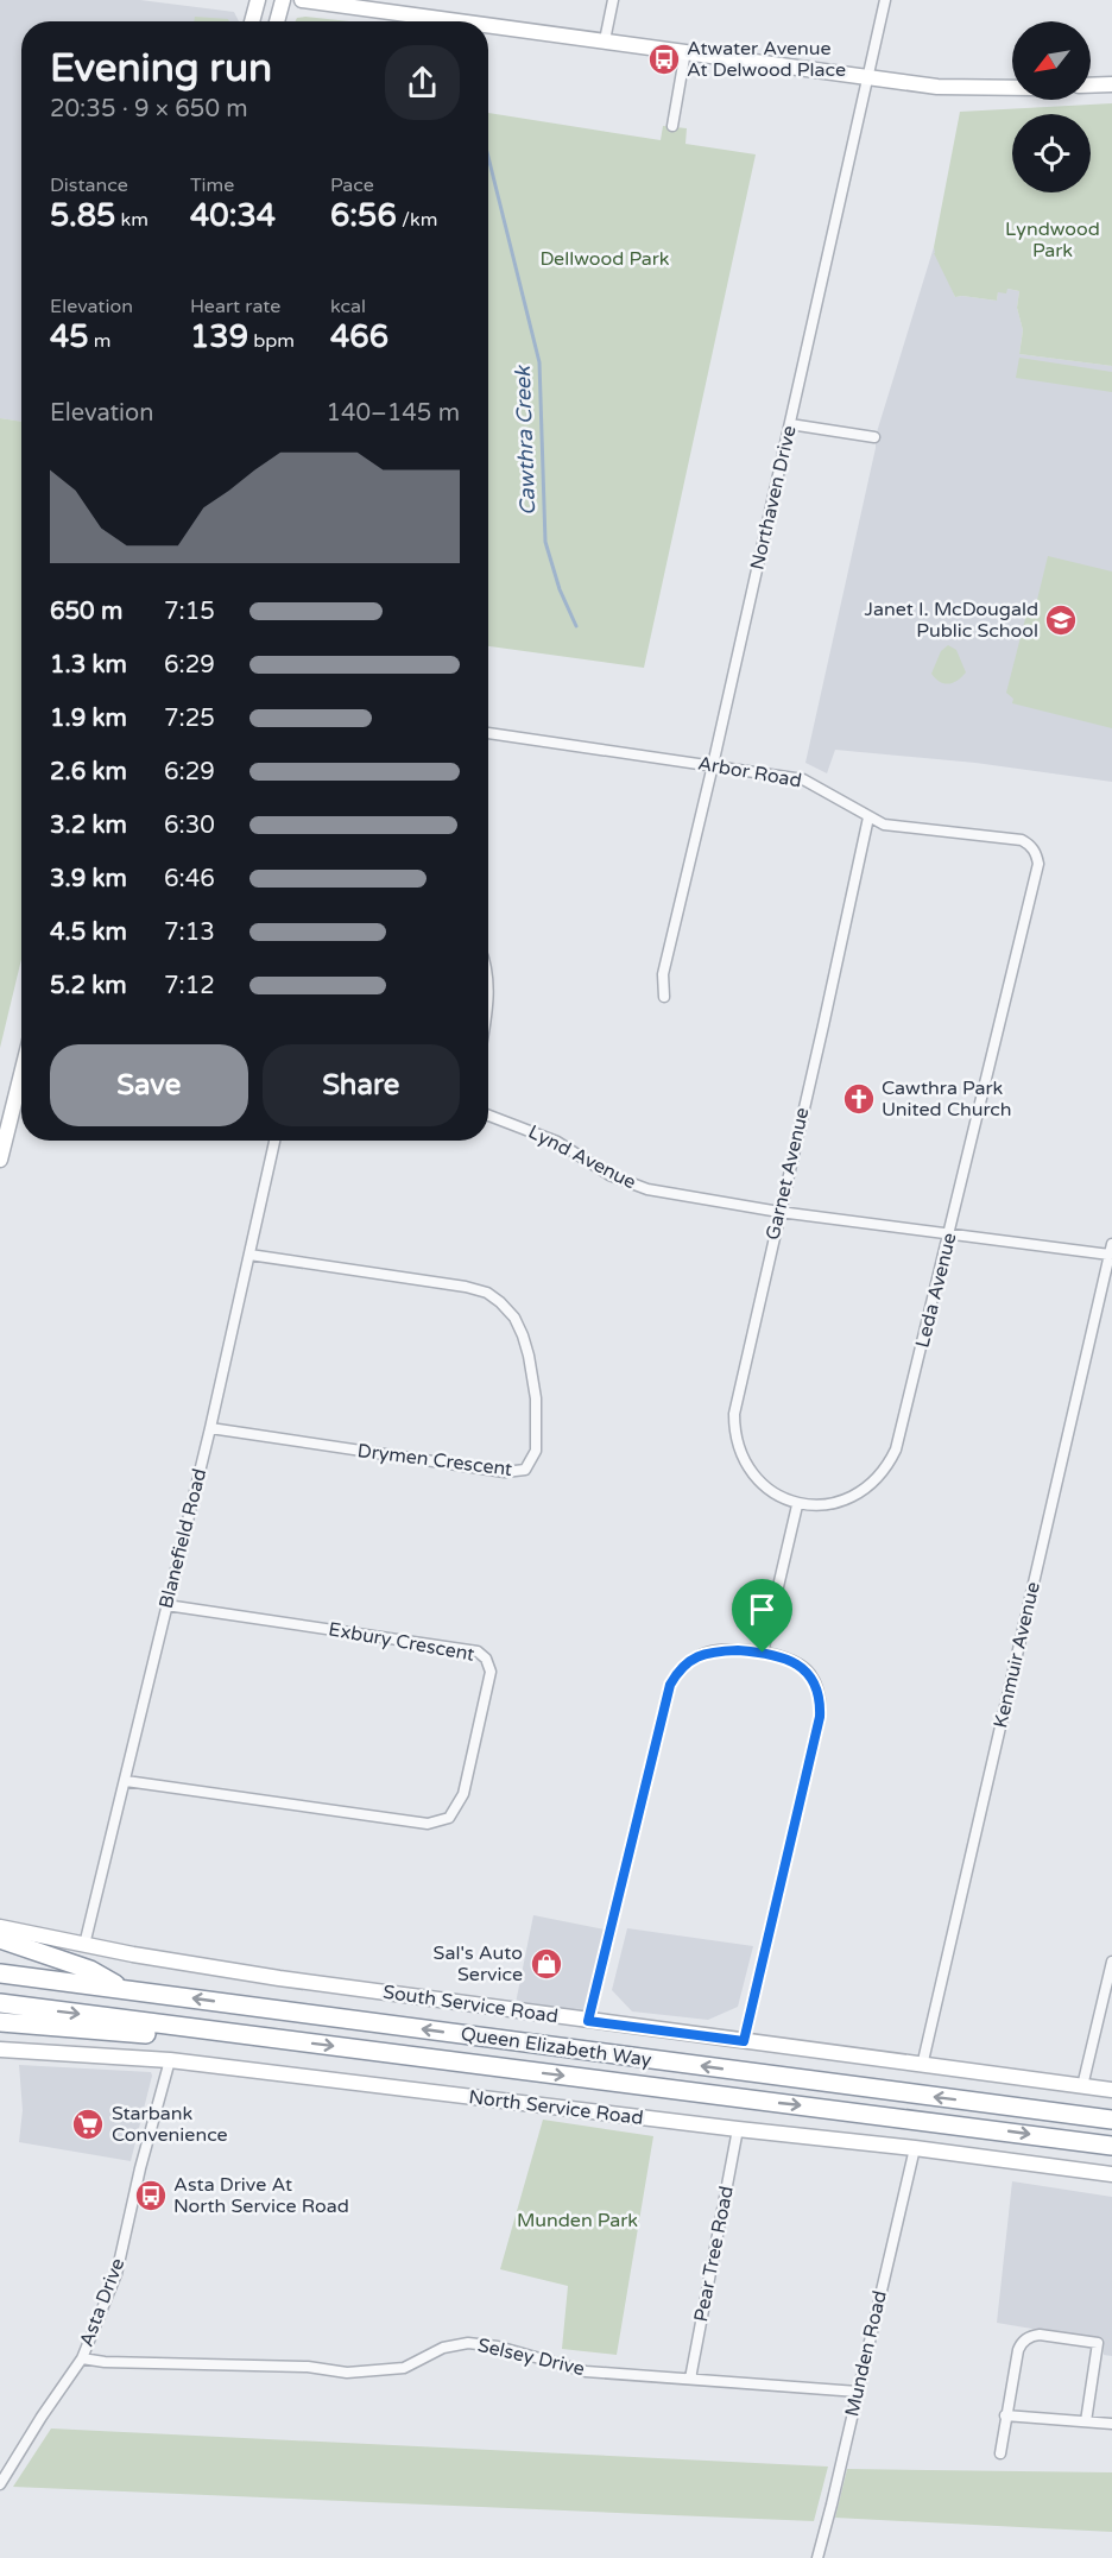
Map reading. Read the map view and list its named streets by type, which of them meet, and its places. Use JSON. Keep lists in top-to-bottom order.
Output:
{
  "streets": {
    "highway": ["Queen Elizabeth Way"],
    "street": [
      "Northaven Drive",
      "Arbor Road",
      "Lynd Avenue",
      "Garnet Avenue",
      "Leda Avenue",
      "Drymen Crescent",
      "Blanefield Road",
      "Exbury Crescent",
      "Kenmuir Avenue",
      "South Service Road",
      "North Service Road",
      "Pear Tree Road",
      "Asta Drive",
      "Munden Road",
      "Selsey Drive"
    ]
  },
  "crossings": [
    ["Northaven Drive", "Arbor Road"],
    ["Arbor Road", "Garnet Avenue"],
    ["Arbor Road", "Leda Avenue"],
    ["Lynd Avenue", "Garnet Avenue"],
    ["Lynd Avenue", "Leda Avenue"],
    ["Lynd Avenue", "Kenmuir Avenue"],
    ["Garnet Avenue", "Leda Avenue"],
    ["Drymen Crescent", "Blanefield Road"],
    ["Blanefield Road", "Exbury Crescent"],
    ["Blanefield Road", "South Service Road"],
    ["Kenmuir Avenue", "South Service Road"],
    ["North Service Road", "Pear Tree Road"],
    ["North Service Road", "Asta Drive"],
    ["North Service Road", "Munden Road"],
    ["Pear Tree Road", "Selsey Drive"],
    ["Asta Drive", "Selsey Drive"],
    ["Munden Road", "Selsey Drive"]
  ],
  "water": ["Cawthra Creek"],
  "parks": ["Lyndwood Park", "Dellwood Park", "Munden Park"],
  "places": {
    "bus stop": ["Atwater Avenue At Delwood Place", "Asta Drive At North Service Road"],
    "school or university": ["Janet I. McDougald Public School"],
    "church": ["Cawthra Park United Church"],
    "shop": ["Sal's Auto Service"],
    "supermarket": ["Starbank Convenience"]
  },
  "north": "bottom left",
  "page": {
    "heading": ["Evening run", "20:35 · 9 × 650 m"],
    "stats": [
      ["Distance", "5.85 km"],
      ["Time", "40:34"],
      ["Pace", "6:56 /km"],
      ["Elevation", "45 m"],
      ["Heart rate", "139 bpm"],
      ["kcal", "466"]
    ],
    "chart": ["Elevation", "140–145 m"],
    "list": [
      {
        "name": "650 m",
        "note": "7:15"
      },
      {
        "name": "1.3 km",
        "note": "6:29"
      },
      {
        "name": "1.9 km",
        "note": "7:25"
      },
      {
        "name": "2.6 km",
        "note": "6:29"
      },
      {
        "name": "3.2 km",
        "note": "6:30"
      },
      {
        "name": "3.9 km",
        "note": "6:46"
      },
      {
        "name": "4.5 km",
        "note": "7:13"
      },
      {
        "name": "5.2 km",
        "note": "7:12"
      }
    ],
    "buttons": ["Save", "Share"]
  }
}
